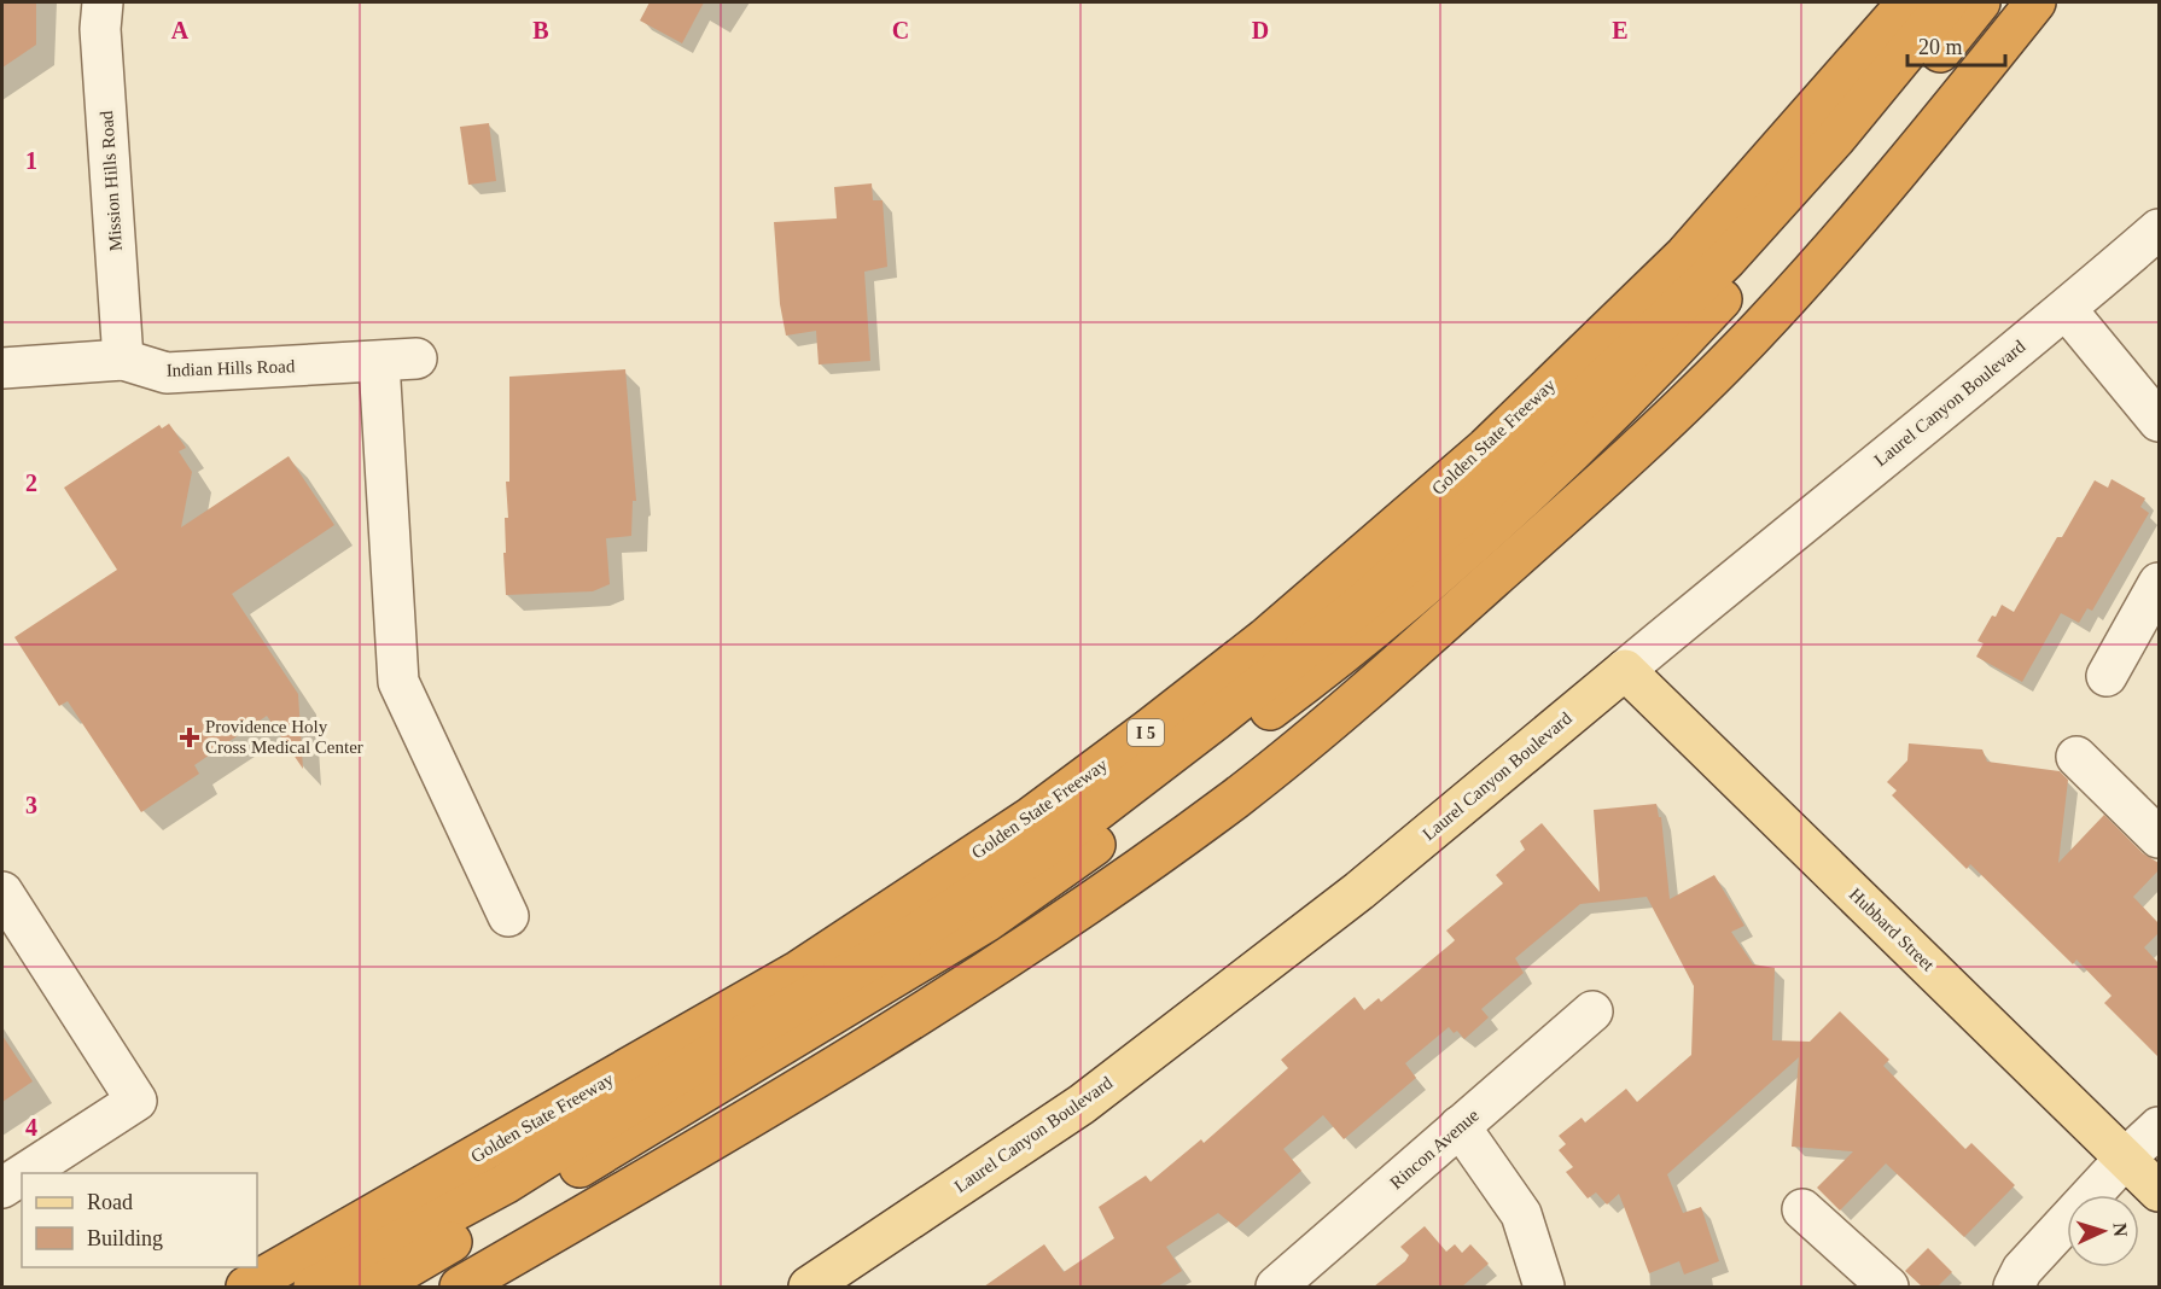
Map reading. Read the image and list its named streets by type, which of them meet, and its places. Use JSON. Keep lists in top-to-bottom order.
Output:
{
  "streets": {
    "highway": ["Golden State Freeway", "I 5"],
    "main road": ["Laurel Canyon Boulevard", "Hubbard Street"],
    "street": ["Mission Hills Road", "Indian Hills Road", "Rincon Avenue"]
  },
  "crossings": [
    ["Mission Hills Road", "Indian Hills Road"],
    ["Laurel Canyon Boulevard", "Hubbard Street"]
  ],
  "places": {
    "health": ["Providence Holy Cross Medical Center"]
  },
  "legend": ["Road", "Building"],
  "scale_bar": "20 m",
  "north": "right",
  "grid": {
    "columns": [
      "A",
      "B",
      "C",
      "D",
      "E"
    ],
    "rows": [
      "1",
      "2",
      "3",
      "4"
    ]
  }
}
